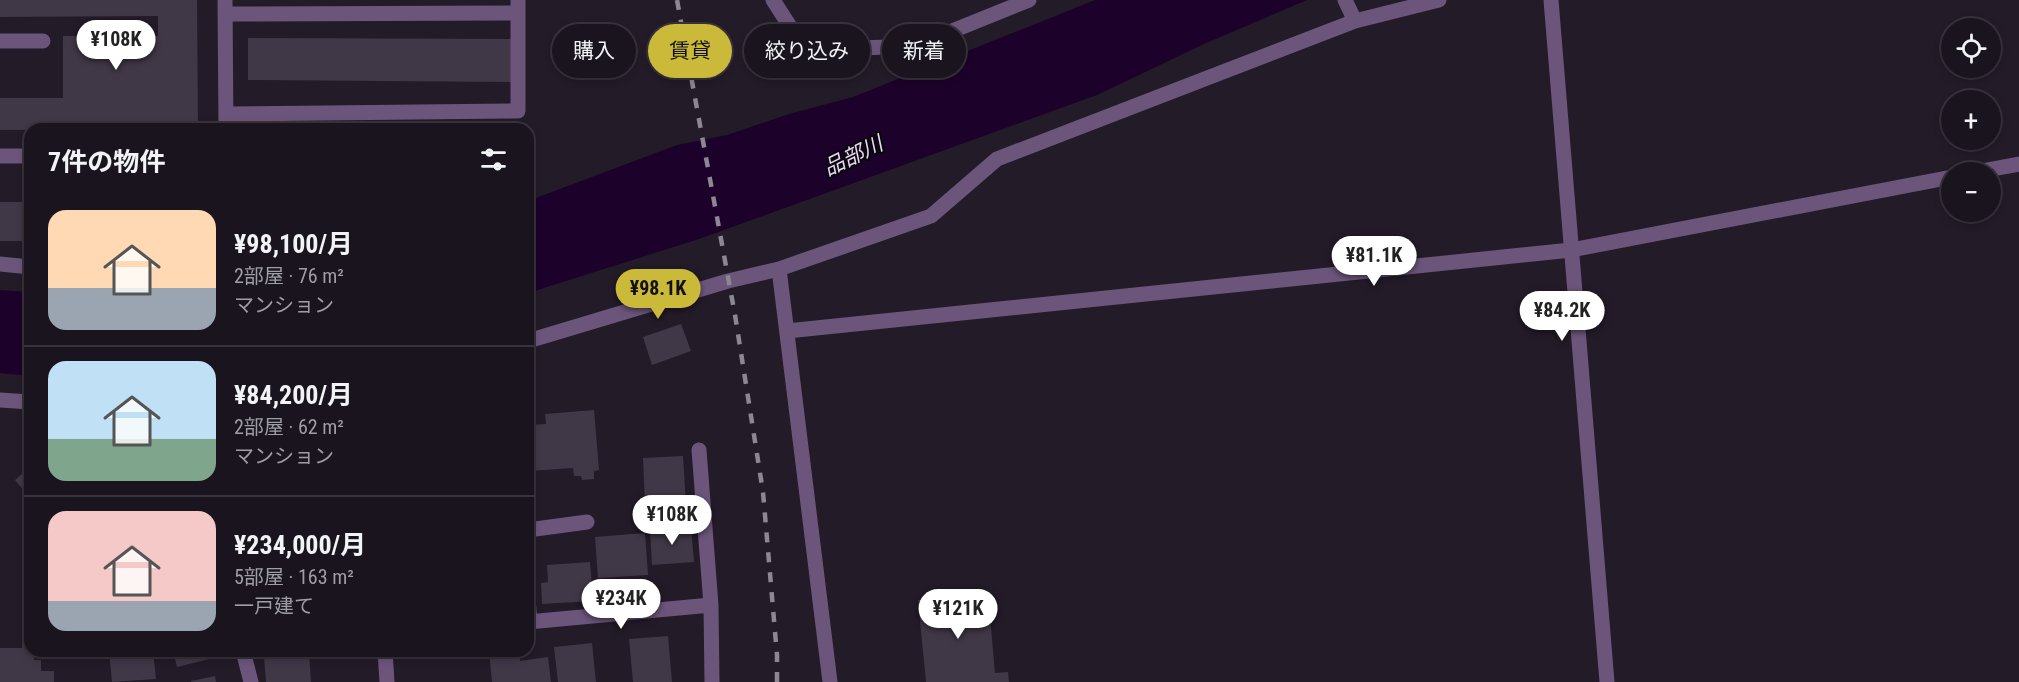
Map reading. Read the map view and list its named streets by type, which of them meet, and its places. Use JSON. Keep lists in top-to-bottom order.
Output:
{
  "water": ["品部川"],
  "page": {
    "map_buttons": ["+", "−"],
    "price": [
      "¥108K",
      "¥81.1K",
      "¥98.1K",
      "¥84.2K",
      "¥108K",
      "¥234K",
      "¥121K"
    ],
    "chip": [
      "購入",
      "賃貸",
      "絞り込み",
      "新着"
    ],
    "heading": "7件の物件",
    "list": [
      {
        "name": "¥98,100/月",
        "note": "2部屋 · 76 m² · マンション"
      },
      {
        "name": "¥84,200/月",
        "note": "2部屋 · 62 m² · マンション"
      },
      {
        "name": "¥234,000/月",
        "note": "5部屋 · 163 m² · 一戸建て"
      }
    ]
  }
}
